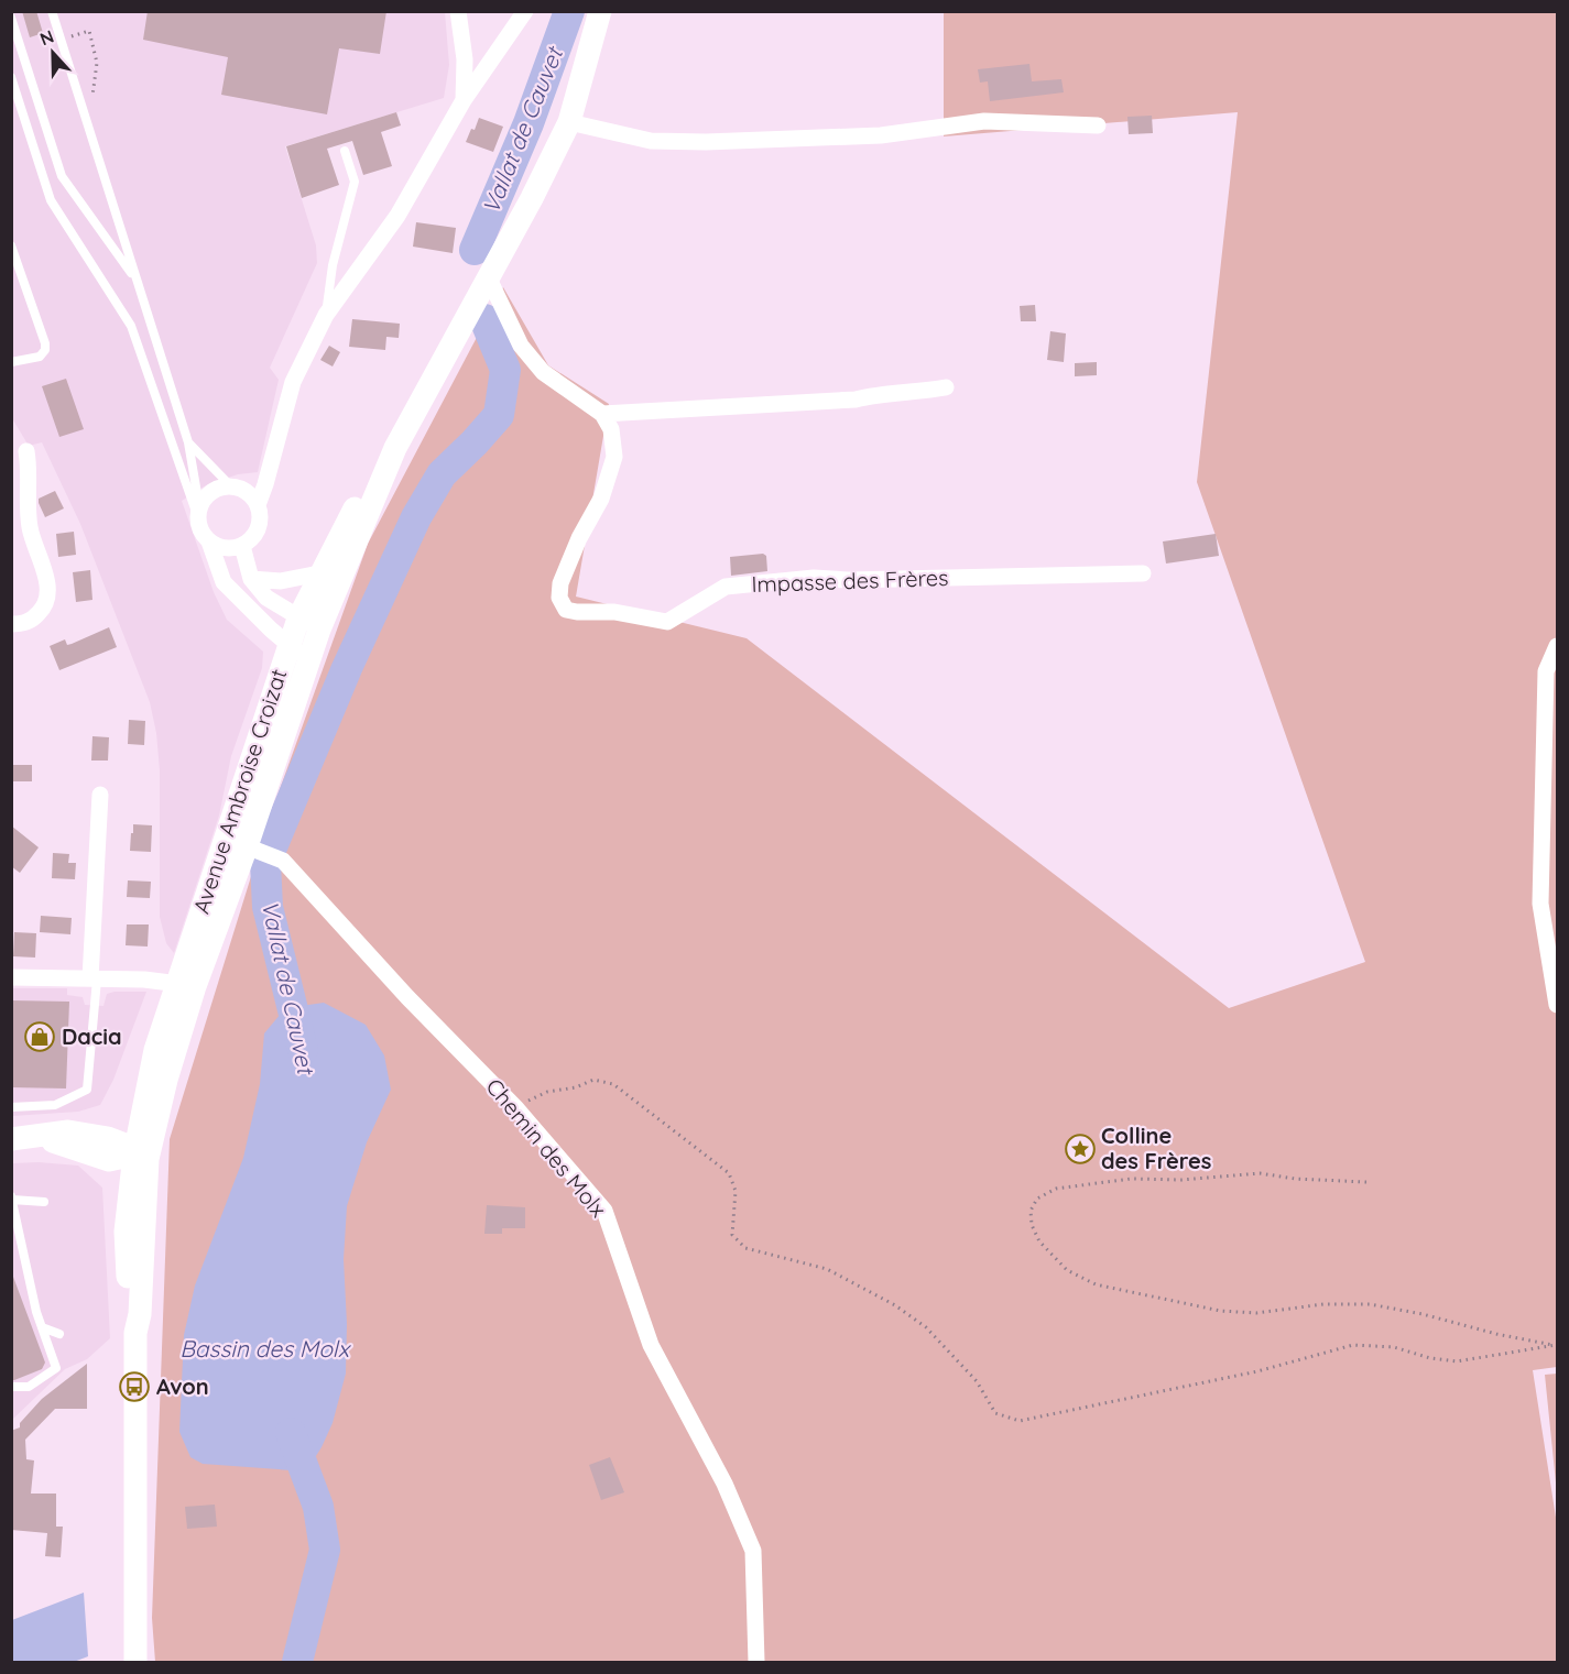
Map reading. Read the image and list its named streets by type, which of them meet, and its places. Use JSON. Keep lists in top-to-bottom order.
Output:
{
  "streets": {
    "main road": ["Avenue Ambroise Croizat"],
    "street": ["Impasse des Frères", "Chemin des Molx"]
  },
  "crossings": [
    ["Avenue Ambroise Croizat", "Chemin des Molx"]
  ],
  "water": ["Vallat de Cauvet", "Bassin des Molx"],
  "places": {
    "shop": ["Dacia"],
    "place": ["Colline des Frères"],
    "bus stop": ["Avon"]
  },
  "north": "top"
}
